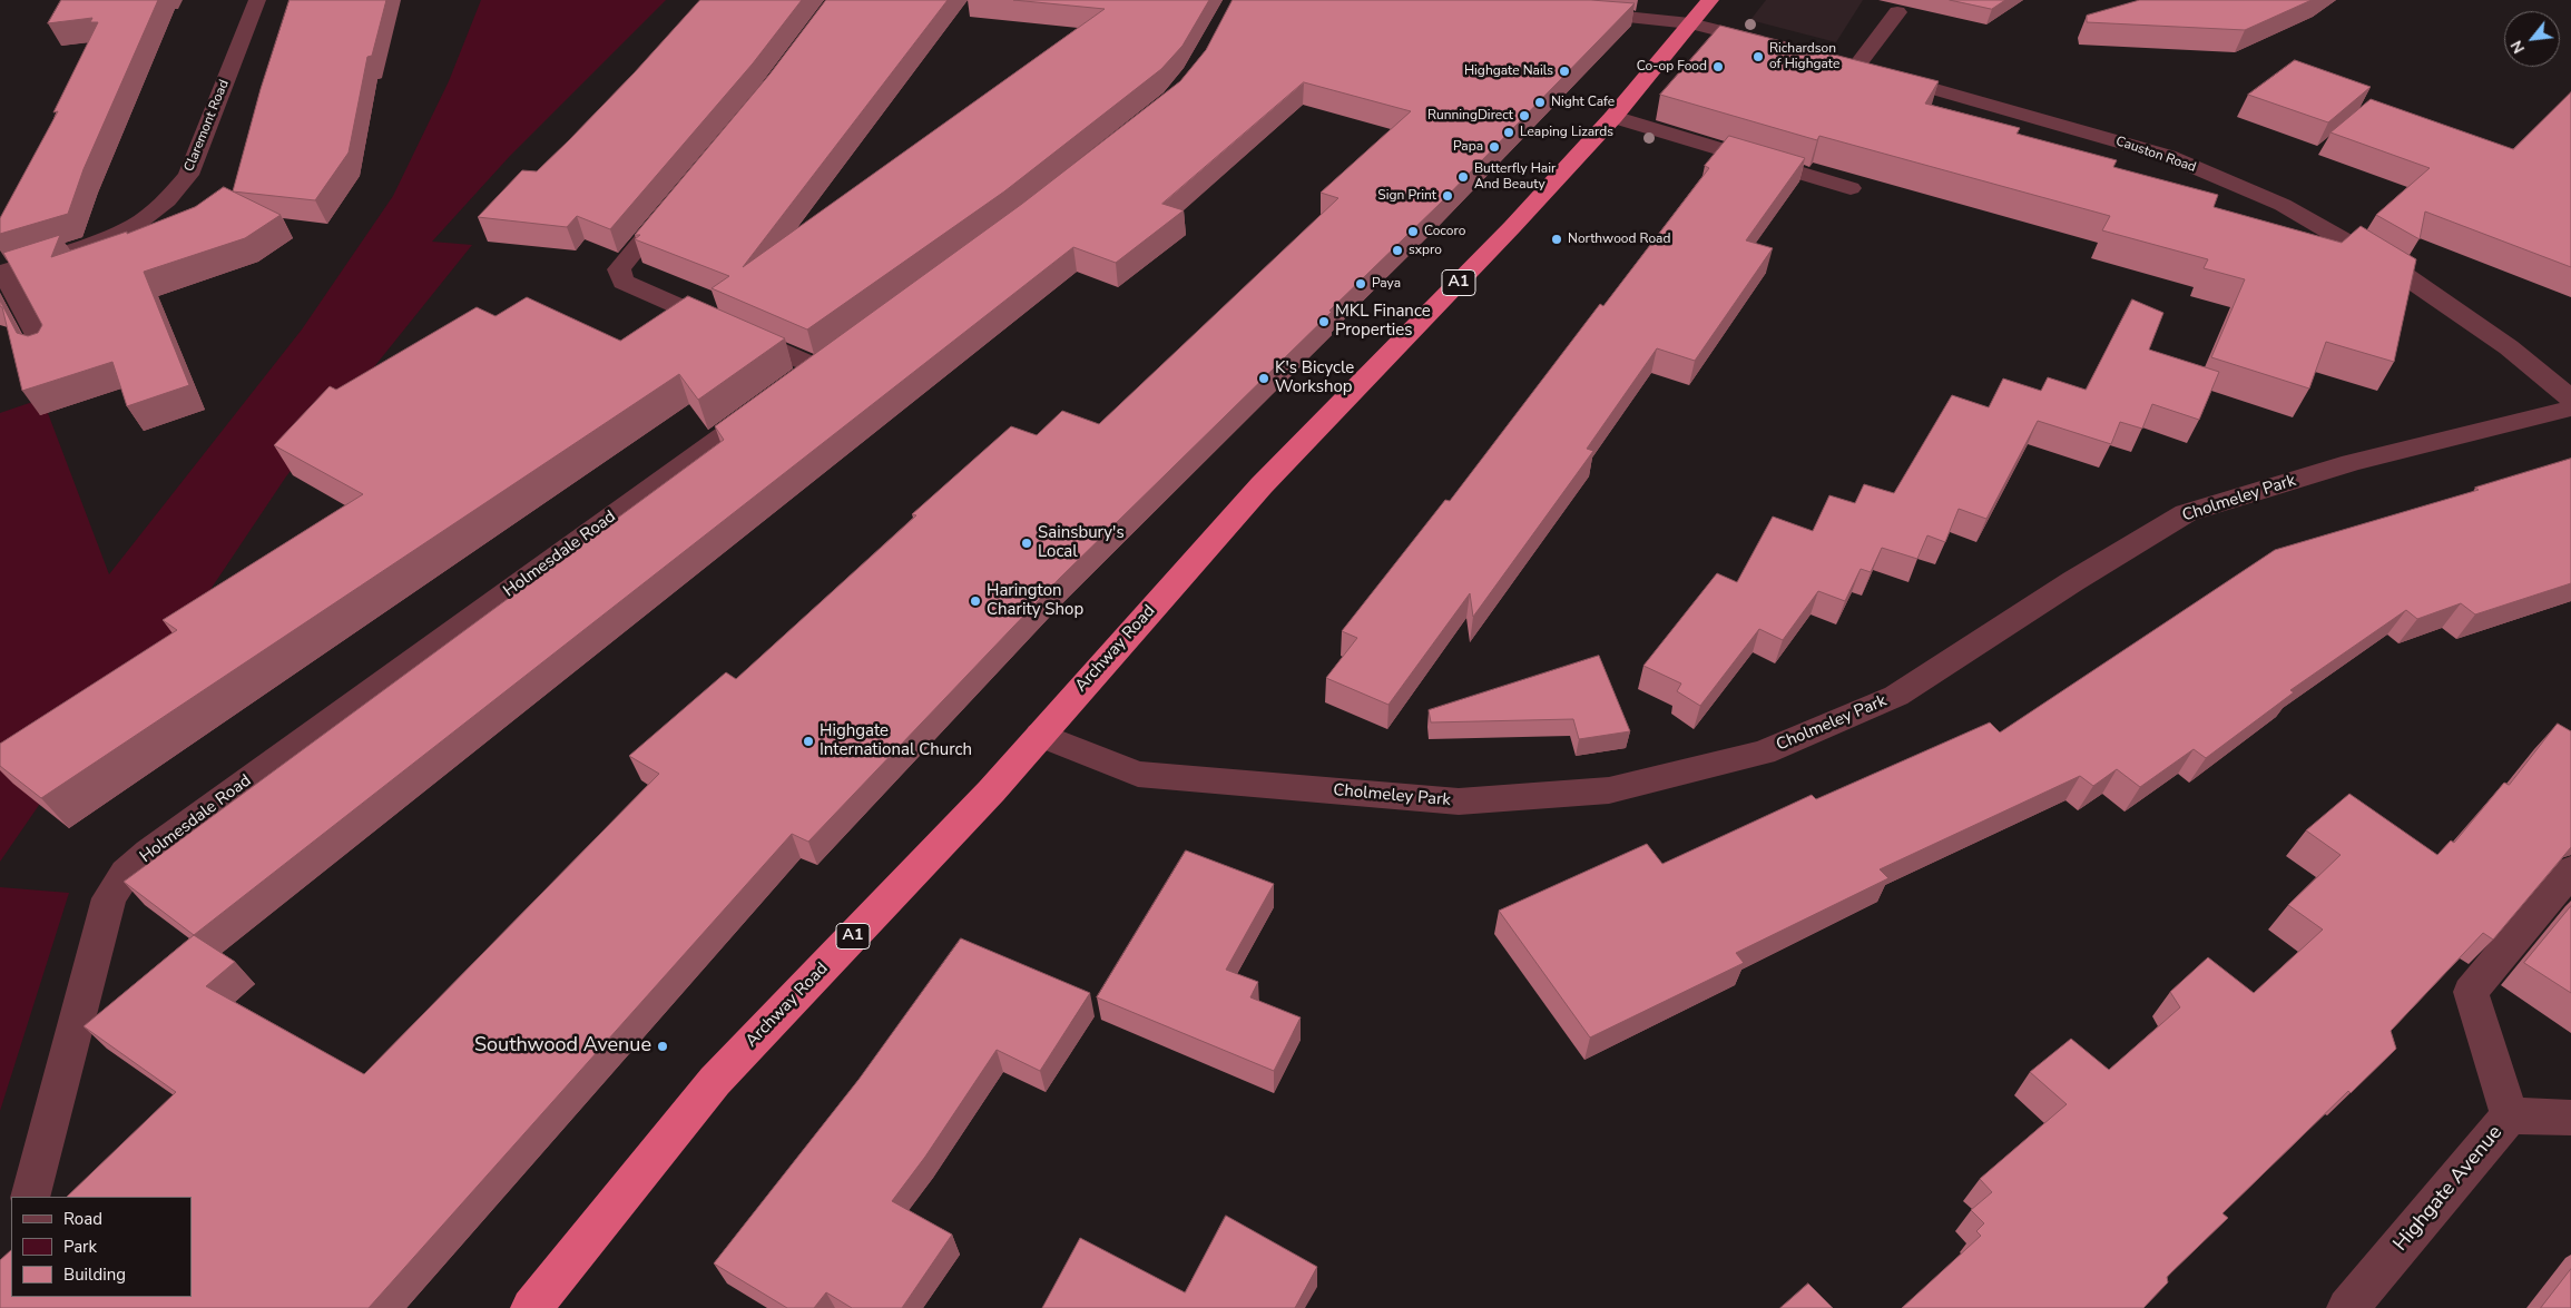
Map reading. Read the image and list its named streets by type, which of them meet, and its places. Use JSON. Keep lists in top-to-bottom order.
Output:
{
  "streets": {
    "highway": ["A1", "Archway Road"],
    "street": [
      "Claremont Road",
      "Causton Road",
      "Cholmeley Park",
      "Holmesdale Road",
      "Highgate Avenue"
    ]
  },
  "crossings": [
    ["Cholmeley Park", "Archway Road"]
  ],
  "places": [
    "Richardson of Highgate",
    "Co-op Food",
    "Highgate Nails",
    "Night Cafe",
    "RunningDirect",
    "Leaping Lizards",
    "Papa",
    "Butterfly Hair And Beauty",
    "Sign Print",
    "Cocoro",
    "Northwood Road",
    "sxpro",
    "Paya",
    "MKL Finance Properties",
    "K's Bicycle Workshop",
    "Sainsbury's Local",
    "Harington Charity Shop",
    "Highgate International Church",
    "Southwood Avenue"
  ],
  "legend": ["Road", "Park", "Building"],
  "north": "bottom left"
}
